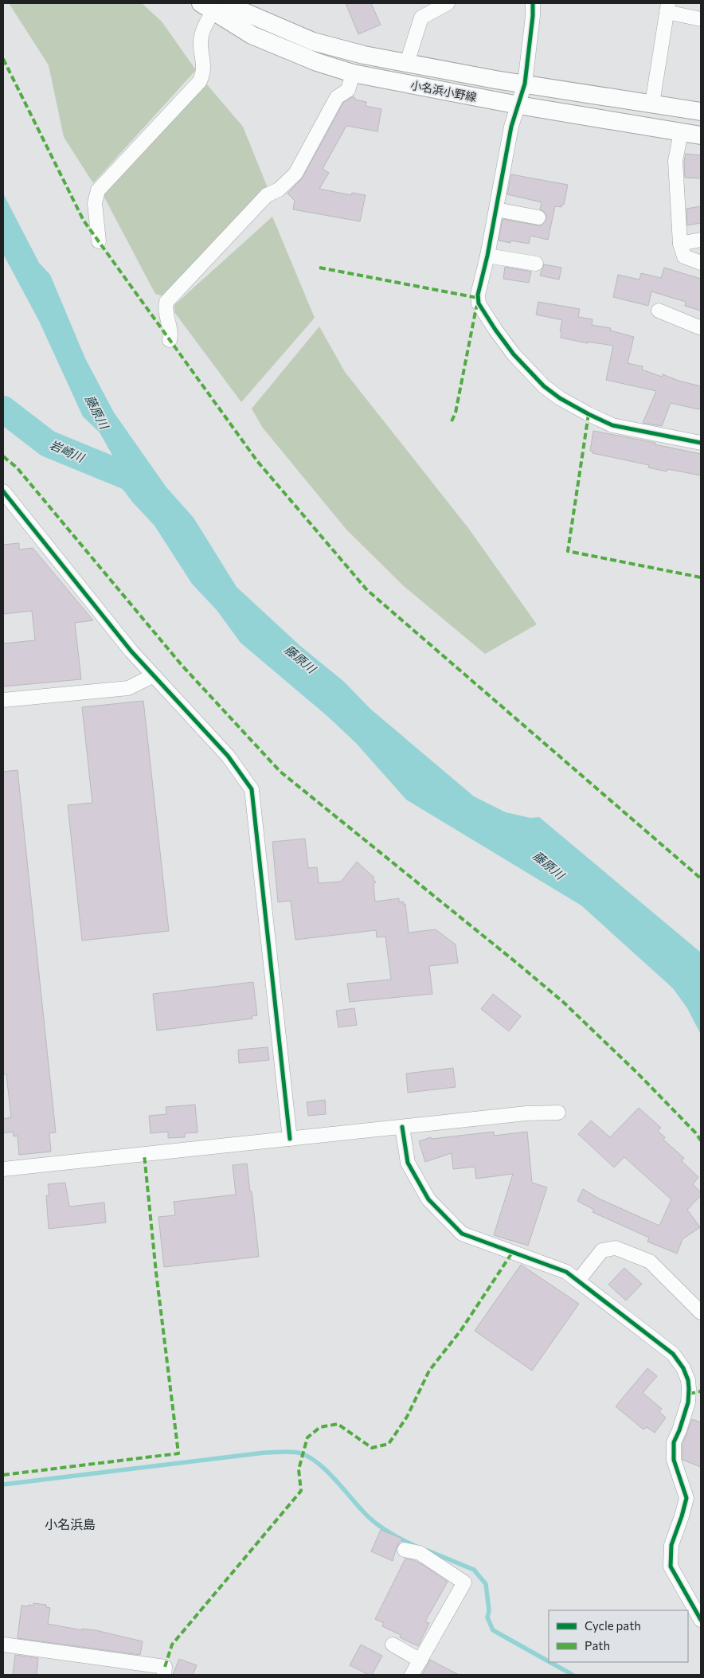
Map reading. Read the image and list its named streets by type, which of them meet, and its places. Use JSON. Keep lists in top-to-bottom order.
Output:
{
  "streets": {
    "main road": ["小名浜小野線"]
  },
  "districts": ["小名浜島"],
  "water": ["藤原川", "岩崎川"],
  "legend": ["Cycle path", "Path"]
}
